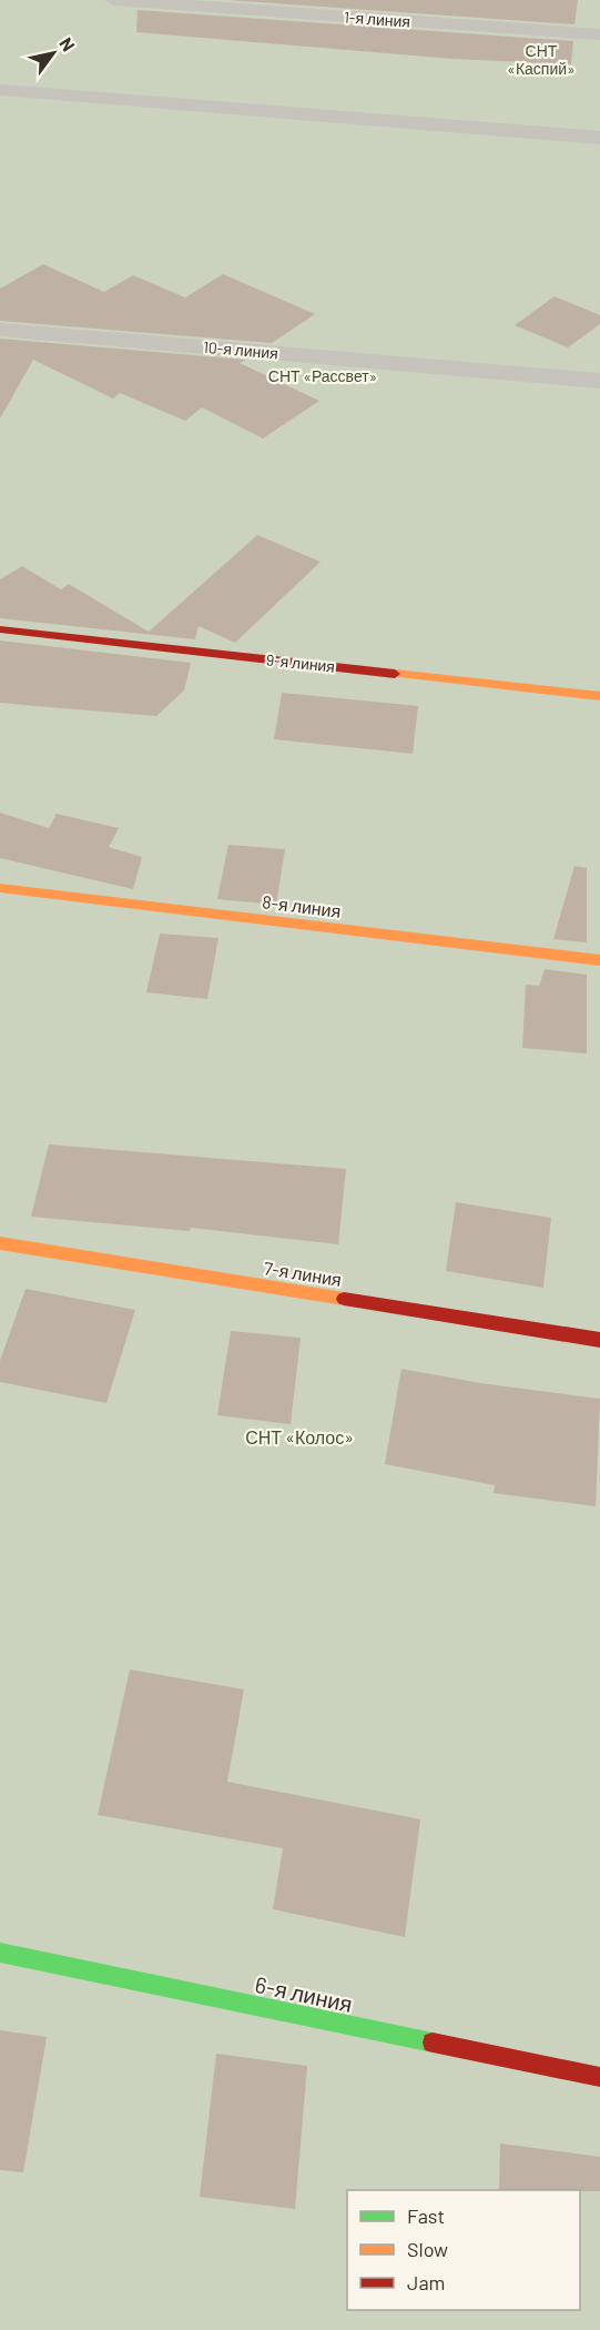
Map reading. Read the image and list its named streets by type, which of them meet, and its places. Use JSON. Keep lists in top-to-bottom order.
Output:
{
  "streets": {
    "street": [
      "1-я линия",
      "10-я линия",
      "9-я линия",
      "8-я линия",
      "7-я линия",
      "6-я линия"
    ]
  },
  "parks": ["СНТ «Каспий»", "СНТ «Рассвет»", "СНТ «Колос»"],
  "legend": ["Fast", "Slow", "Jam"],
  "north": "top right"
}
